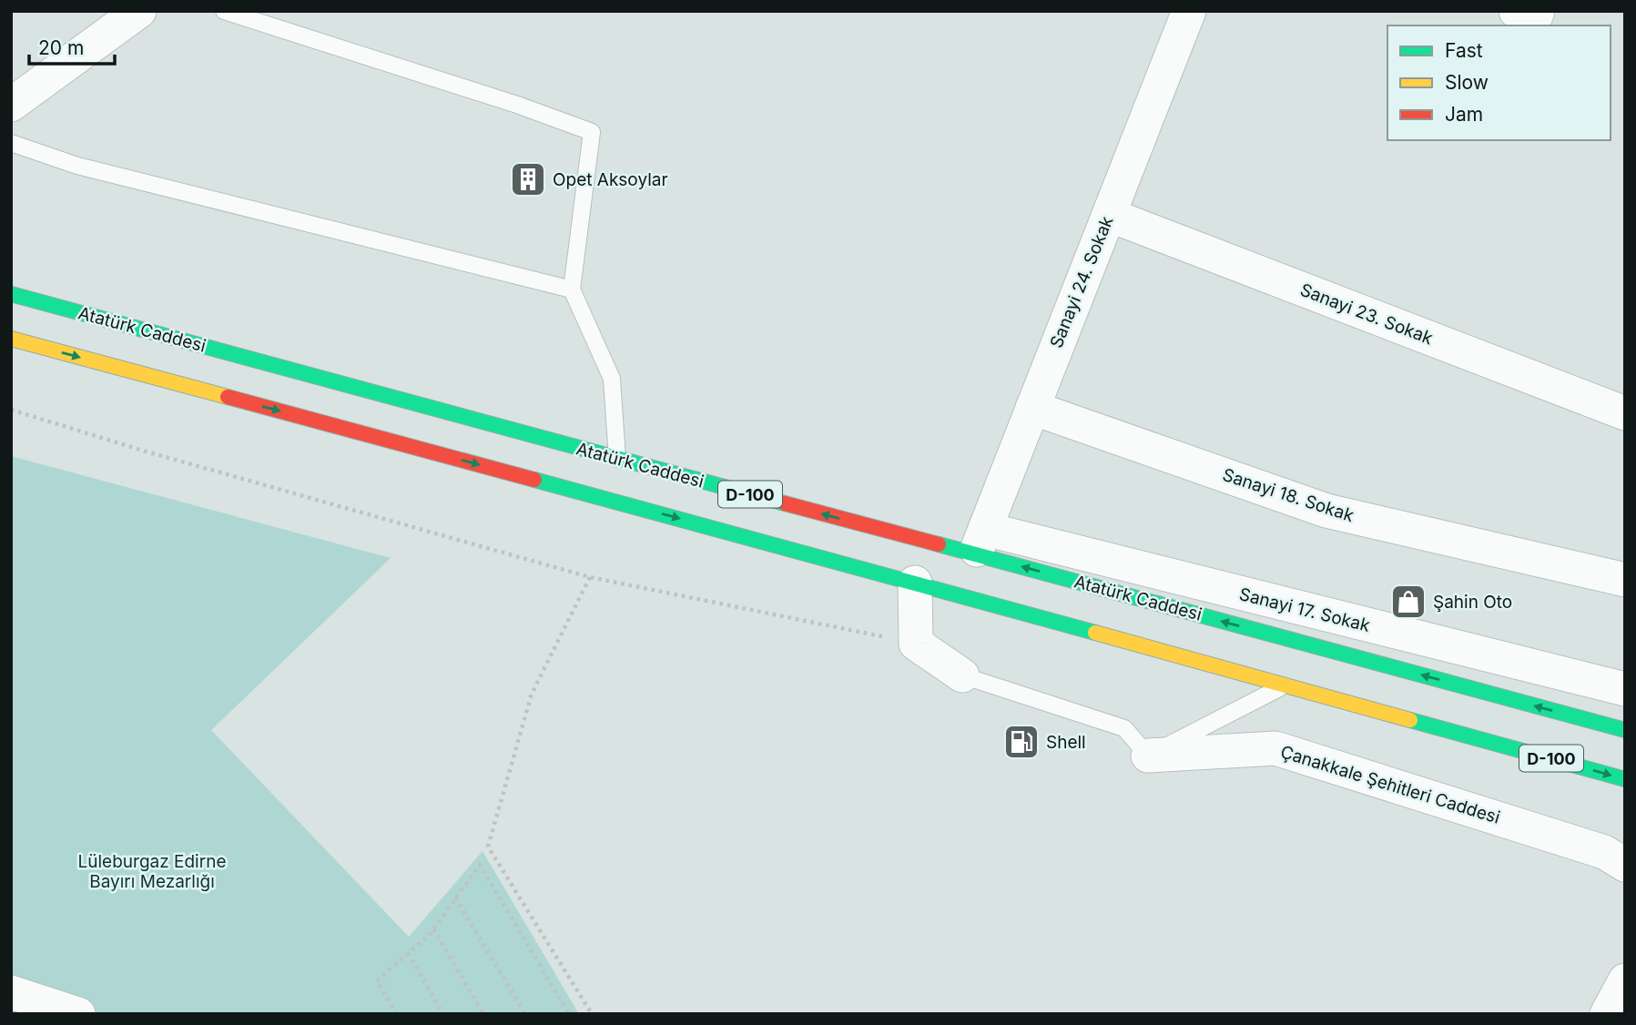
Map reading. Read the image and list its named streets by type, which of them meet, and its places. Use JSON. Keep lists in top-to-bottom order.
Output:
{
  "streets": {
    "highway": ["Atatürk Caddesi", "D-100"],
    "street": [
      "Sanayi 24. Sokak",
      "Sanayi 23. Sokak",
      "Sanayi 18. Sokak",
      "Sanayi 17. Sokak",
      "Çanakkale Şehitleri Caddesi"
    ]
  },
  "crossings": [
    ["Sanayi 24. Sokak", "Sanayi 23. Sokak"],
    ["Sanayi 24. Sokak", "Atatürk Caddesi"],
    ["Sanayi 24. Sokak", "Sanayi 18. Sokak"],
    ["Sanayi 24. Sokak", "Sanayi 17. Sokak"],
    ["Atatürk Caddesi", "Sanayi 17. Sokak"]
  ],
  "parks": ["Lüleburgaz Edirne Bayırı Mezarlığı"],
  "places": {
    "building": ["Opet Aksoylar"],
    "shop": ["Şahin Oto"],
    "fuel station": ["Shell"]
  },
  "legend": ["Fast", "Slow", "Jam"],
  "scale_bar": "20 m"
}
